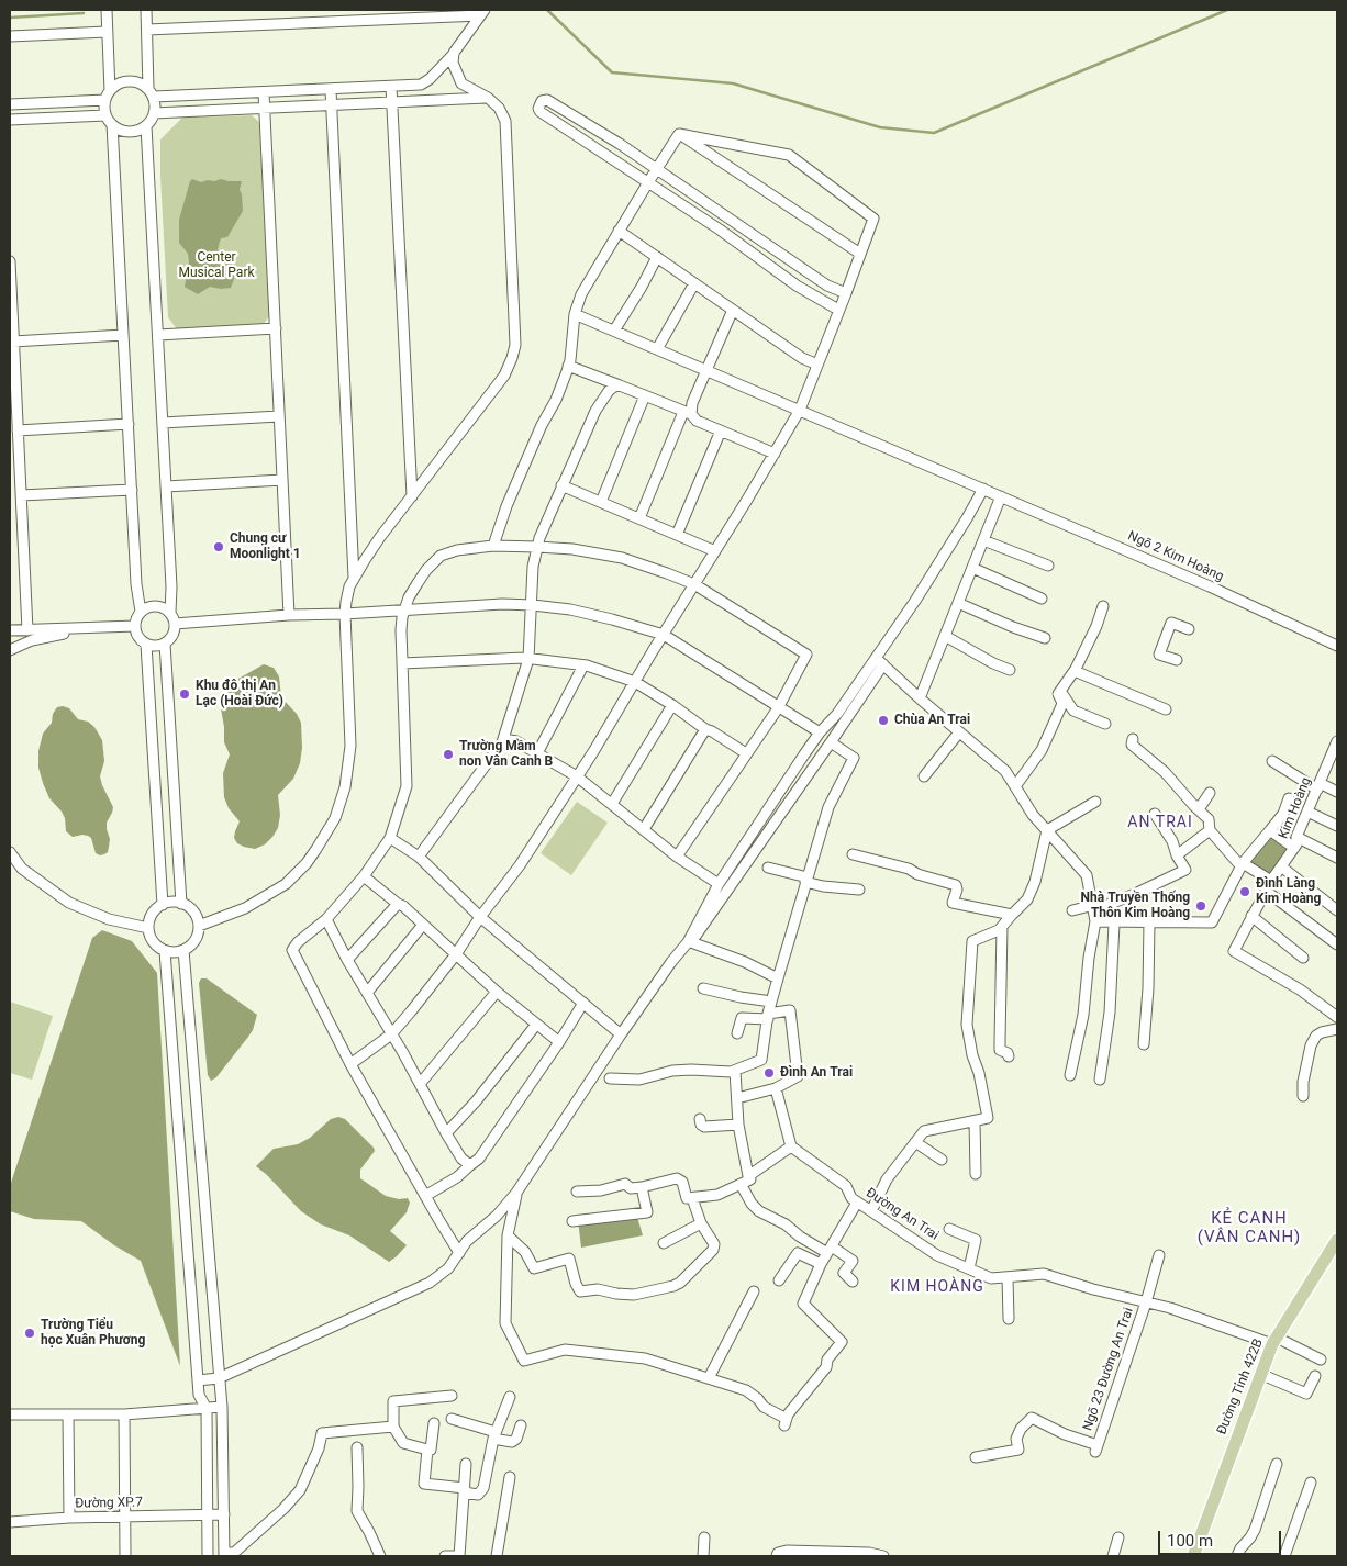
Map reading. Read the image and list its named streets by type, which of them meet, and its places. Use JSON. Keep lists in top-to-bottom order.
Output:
{
  "streets": {
    "main road": ["Đường Tỉnh 422B"],
    "street": [
      "Ngõ 2 Kim Hoàng",
      "Kim Hoàng",
      "Đường An Trai",
      "Ngõ 23 Đường An Trai",
      "Đường XP.7"
    ]
  },
  "crossings": [
    ["Đường An Trai", "Ngõ 23 Đường An Trai"],
    ["Đường An Trai", "Đường Tỉnh 422B"]
  ],
  "districts": ["AN TRAI", "KẺ CANH (VÂN CANH)", "KIM HOÀNG"],
  "parks": ["Center Musical Park"],
  "places": [
    "Chung cư Moonlight 1",
    "Khu đô thị An Lạc (Hoài Đức)",
    "Chùa An Trai",
    "Trường Mầm non Vân Canh B",
    "Đình Làng Kim Hoàng",
    "Nhà Truyền Thống Thôn Kim Hoàng",
    "Đình An Trai",
    "Trường Tiểu học Xuân Phương"
  ],
  "scale_bar": "100 m"
}
